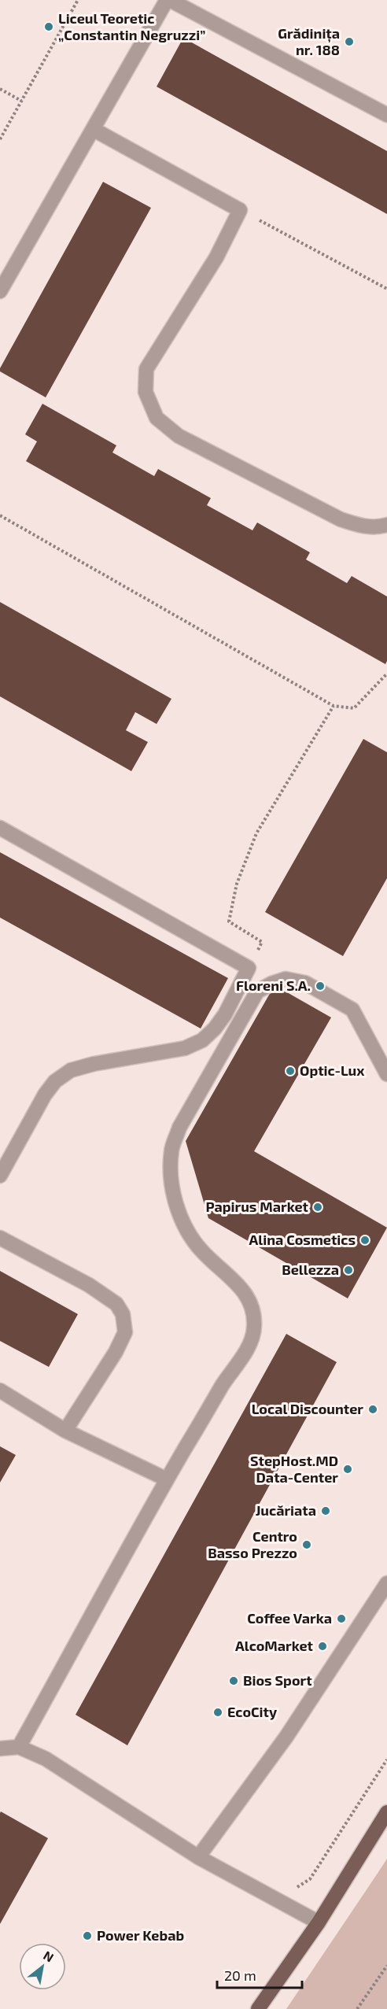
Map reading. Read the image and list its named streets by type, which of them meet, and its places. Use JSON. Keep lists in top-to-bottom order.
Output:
{
  "places": [
    "Liceul Teoretic „Constantin Negruzzi”",
    "Grădinița nr. 188",
    "Floreni S.A.",
    "Optic-Lux",
    "Papirus Market",
    "Alina Cosmetics",
    "Bellezza",
    "Local Discounter",
    "StepHost.MD Data-Center",
    "Jucăriata",
    "Centro Basso Prezzo",
    "Coffee Varka",
    "AlcoMarket",
    "Bios Sport",
    "EcoCity",
    "Power Kebab"
  ],
  "scale_bar": "20 m",
  "north": "top right"
}
